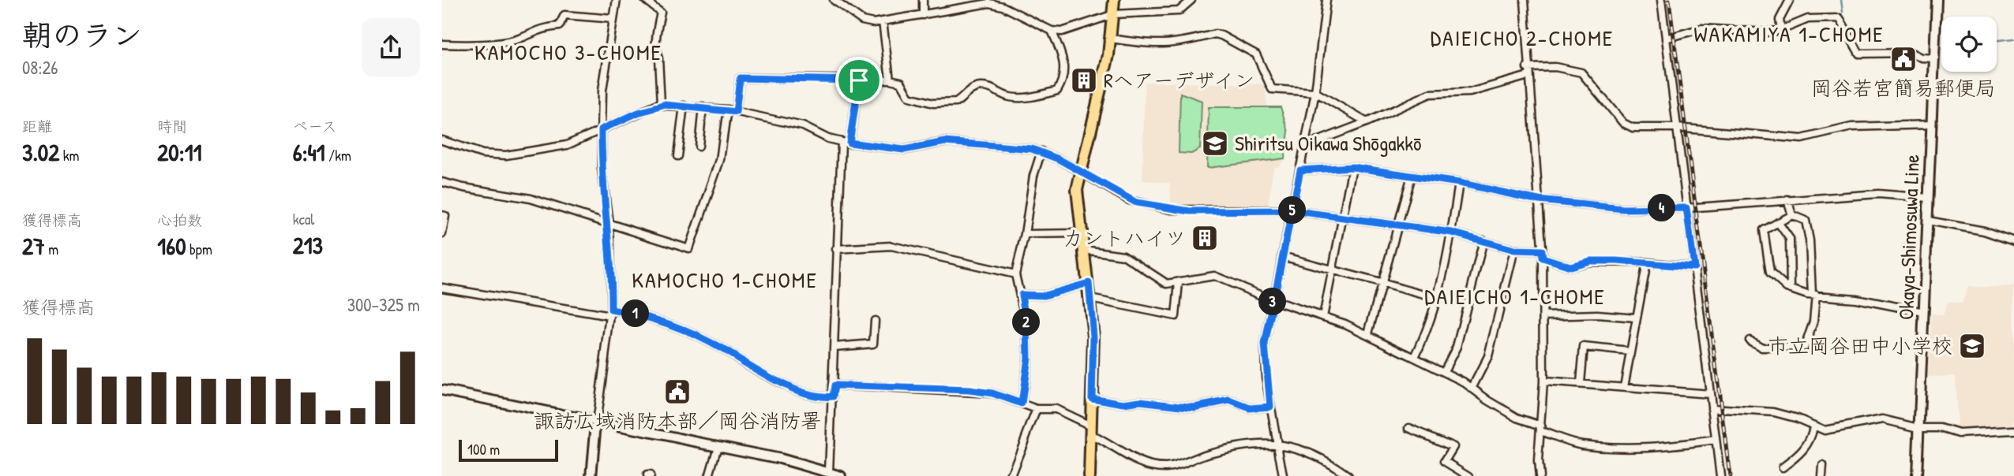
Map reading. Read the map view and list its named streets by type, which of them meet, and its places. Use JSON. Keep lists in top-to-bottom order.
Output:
{
  "streets": {
    "main road": ["Okaya-Shimosuwa Line"]
  },
  "districts": [
    "WAKAMIYA 1-CHOME",
    "DAIEICHO 2-CHOME",
    "KAMOCHO 3-CHOME",
    "KAMOCHO 1-CHOME",
    "DAIEICHO 1-CHOME"
  ],
  "places": {
    "public building": ["岡谷若宮簡易郵便局", "諏訪広域消防本部／岡谷消防署"],
    "building": ["Rヘアーデザイン", "カントハイツ"],
    "school or university": ["Shiritsu Oikawa Shōgakkō", "市立岡谷田中小学校"]
  },
  "scale_bar": "100 m",
  "page": {
    "heading": ["朝のラン", "08:26"],
    "stats": [
      ["距離", "3.02 km"],
      ["時間", "20:11"],
      ["ペース", "6:41 /km"],
      ["獲得標高", "27 m"],
      ["心拍数", "160 bpm"],
      ["kcal", "213"]
    ],
    "pins": [
      "4",
      "5",
      "3",
      "1",
      "2"
    ],
    "chart": ["獲得標高", "300–325 m"],
    "scale": "100 m"
  }
}
